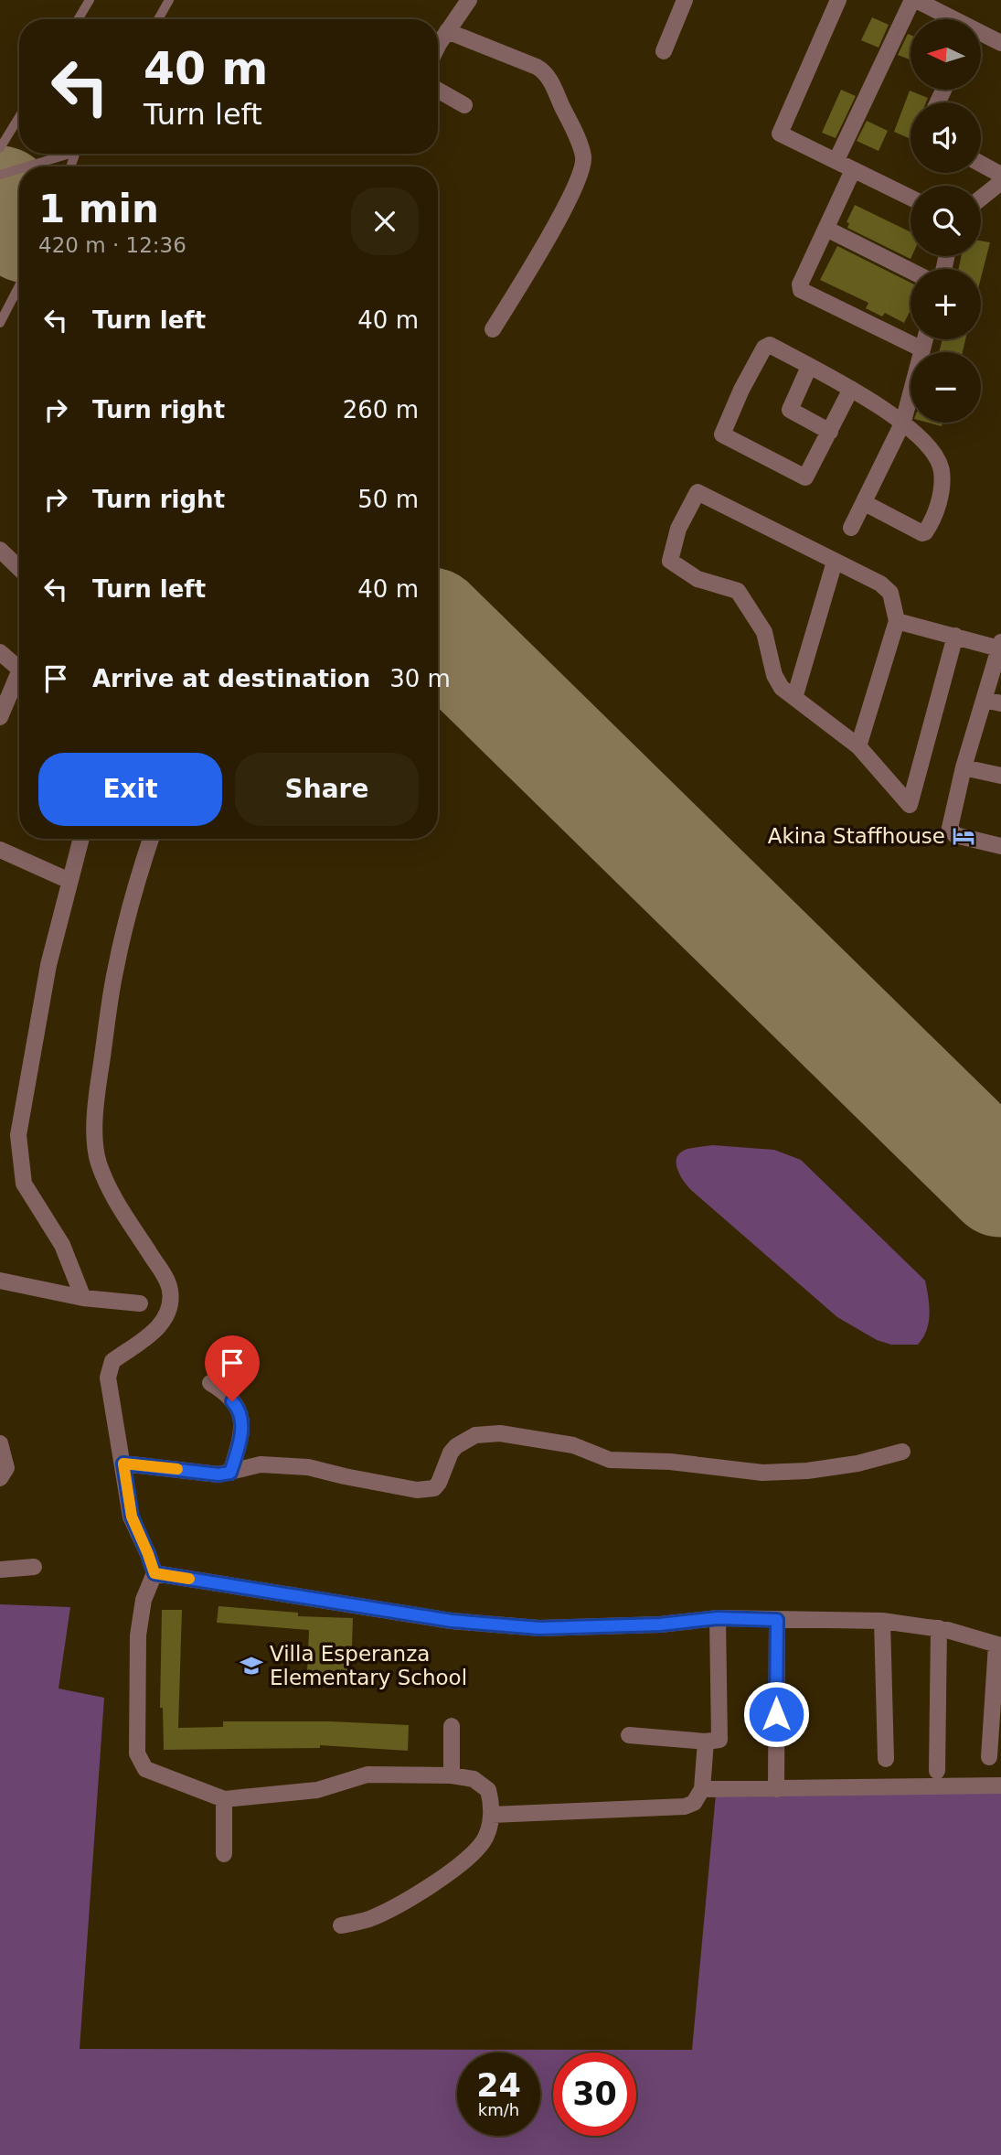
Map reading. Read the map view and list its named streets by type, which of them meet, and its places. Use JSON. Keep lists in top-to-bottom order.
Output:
{
  "places": {
    "hotel": ["Akina Staffhouse"],
    "school or university": ["Villa Esperanza Elementary School"]
  },
  "north": "left",
  "page": {
    "map_buttons": ["+", "−"],
    "turn": ["40 m", "Turn left"],
    "heading": ["1 min", "420 m · 12:36"],
    "list": [
      {
        "name": "Turn left",
        "value": "40 m"
      },
      {
        "name": "Turn right",
        "value": "260 m"
      },
      {
        "name": "Turn right",
        "value": "50 m"
      },
      {
        "name": "Turn left",
        "value": "40 m"
      },
      {
        "name": "Arrive at destination",
        "value": "30 m"
      }
    ],
    "buttons": ["Exit", "Share"],
    "speed": "24 km/h",
    "limit": "30"
  }
}
